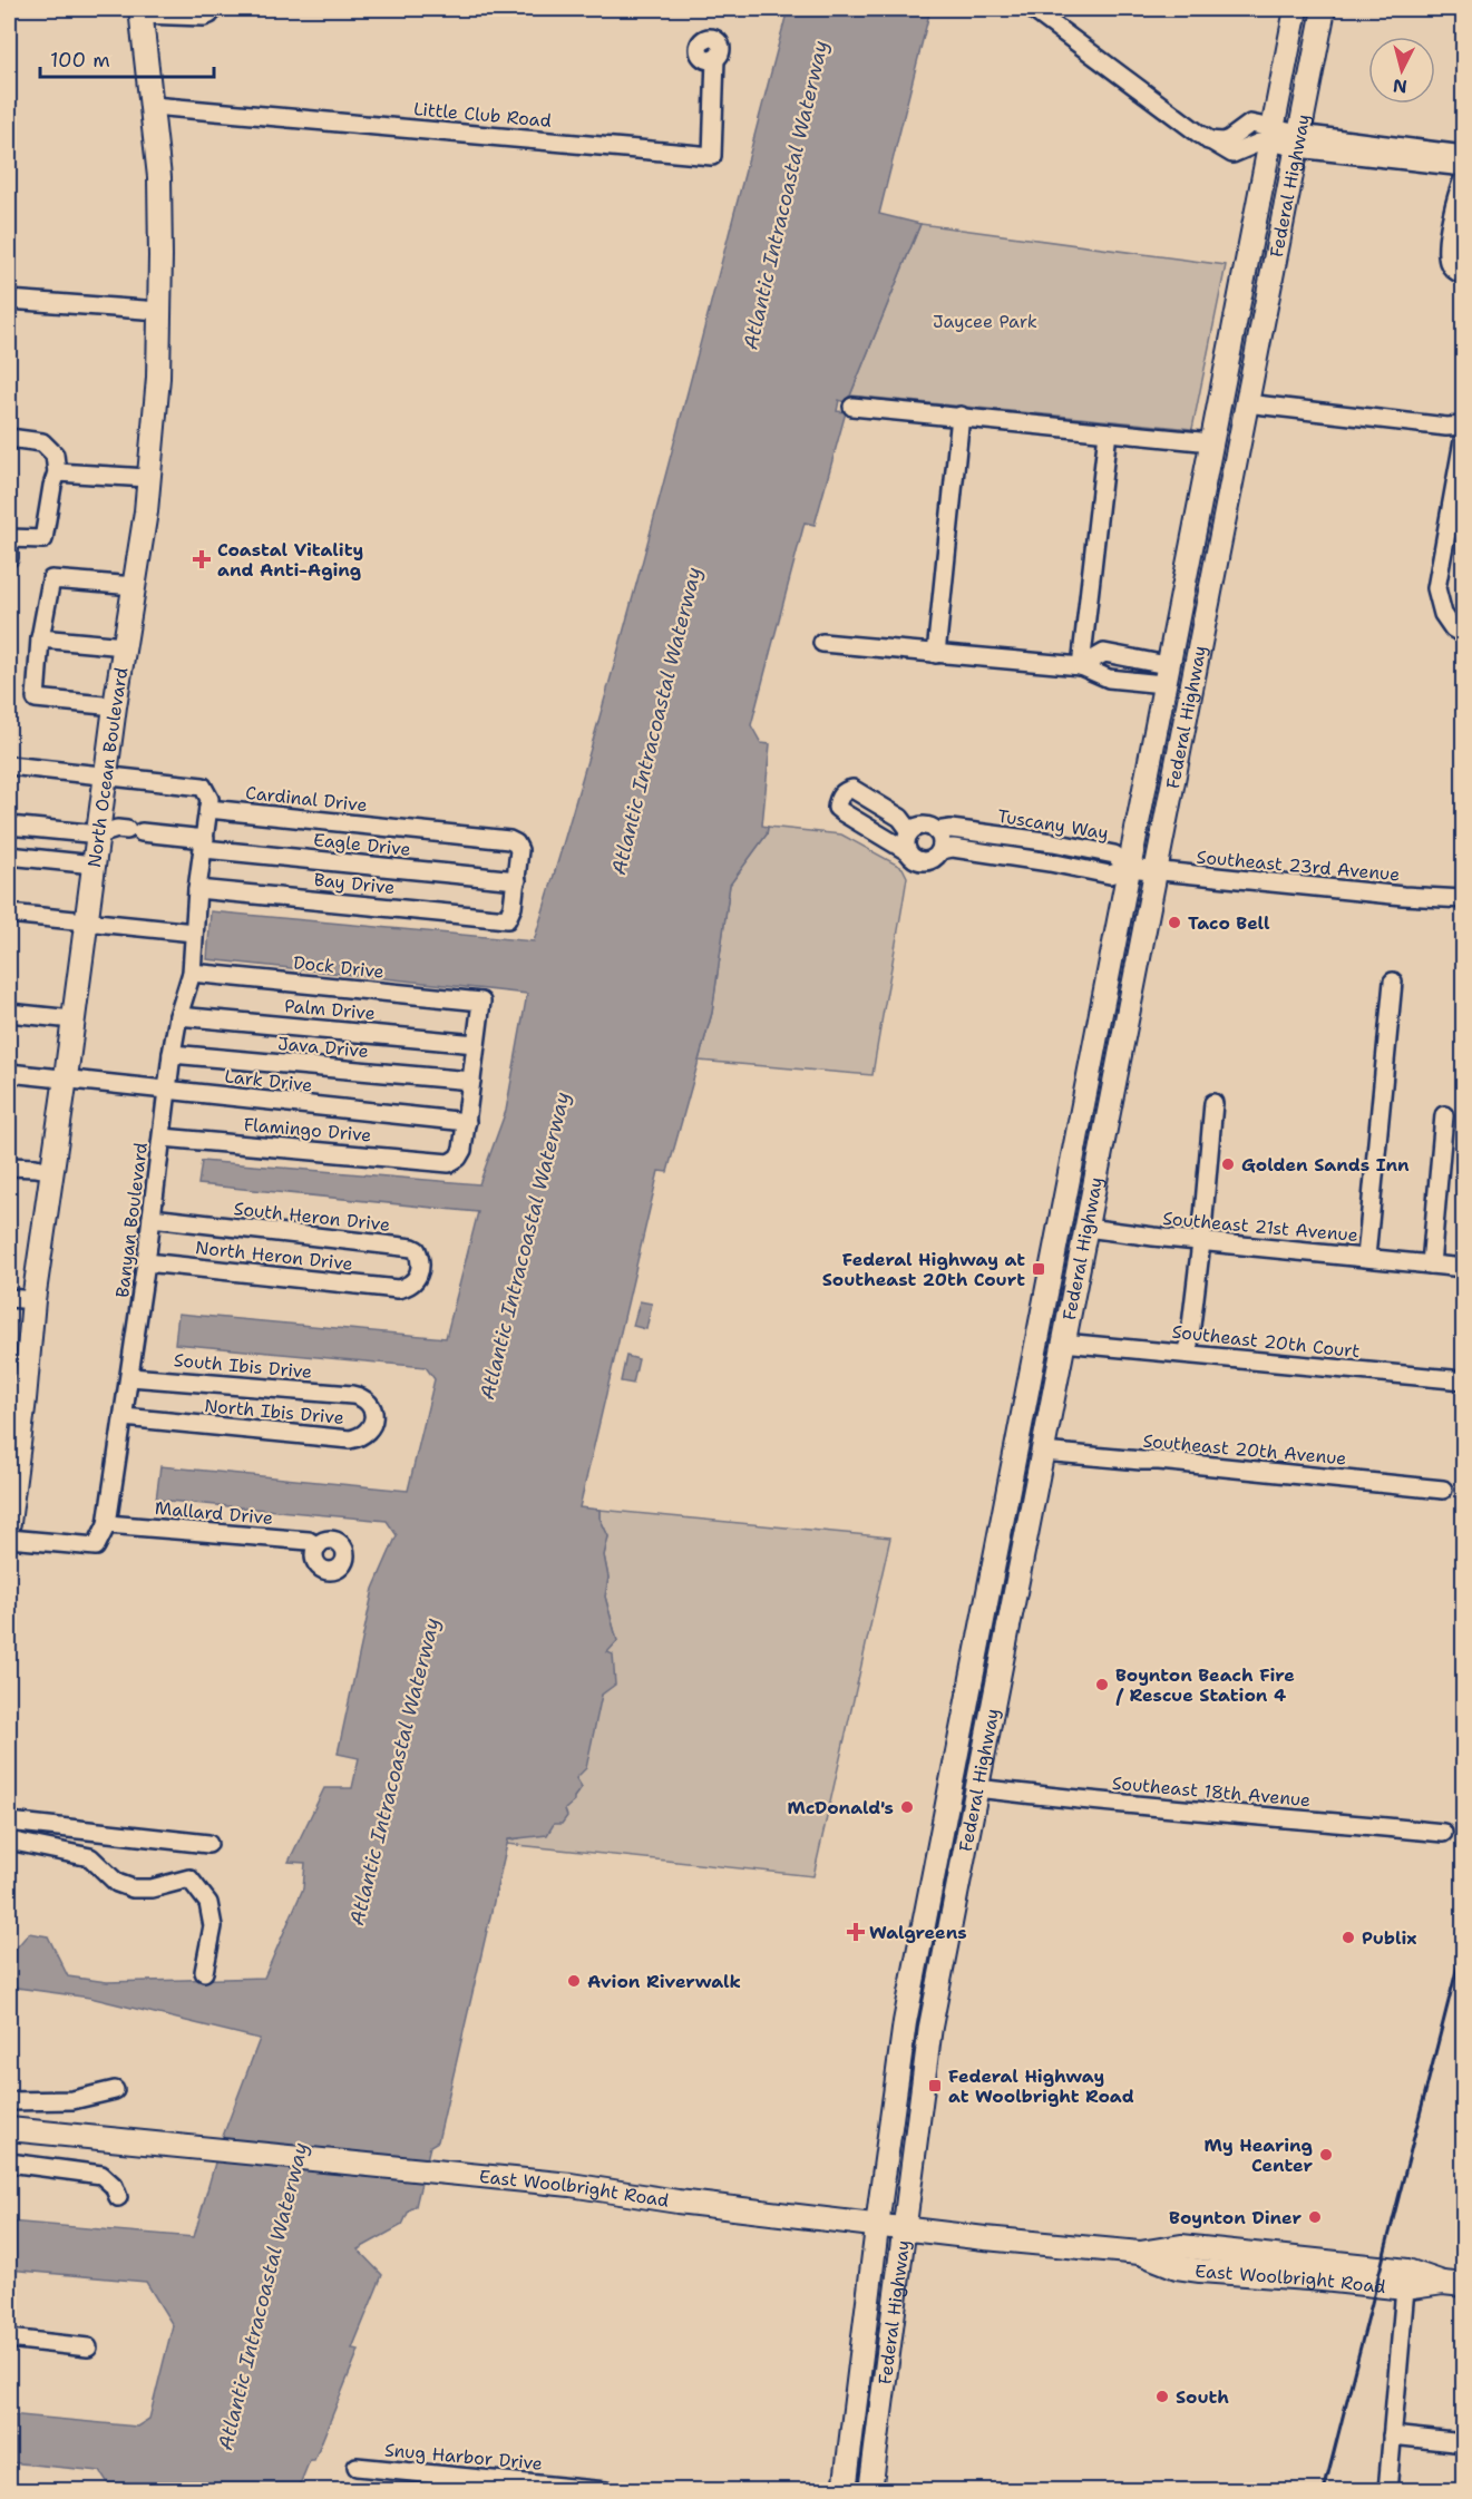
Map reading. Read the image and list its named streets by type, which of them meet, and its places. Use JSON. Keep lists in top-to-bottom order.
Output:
{
  "streets": {
    "main road": ["Federal Highway", "North Ocean Boulevard", "East Woolbright Road"],
    "street": [
      "Little Club Road",
      "Cardinal Drive",
      "Tuscany Way",
      "Eagle Drive",
      "Southeast 23rd Avenue",
      "Bay Drive",
      "Dock Drive",
      "Palm Drive",
      "Java Drive",
      "Lark Drive",
      "Flamingo Drive",
      "South Heron Drive",
      "Banyan Boulevard",
      "Southeast 21st Avenue",
      "North Heron Drive",
      "Southeast 20th Court",
      "South Ibis Drive",
      "North Ibis Drive",
      "Southeast 20th Avenue",
      "Mallard Drive",
      "Southeast 18th Avenue",
      "Snug Harbor Drive"
    ]
  },
  "crossings": [
    ["Little Club Road", "North Ocean Boulevard"],
    ["Federal Highway", "Tuscany Way"],
    ["Federal Highway", "Southeast 23rd Avenue"],
    ["Federal Highway", "Southeast 21st Avenue"],
    ["Federal Highway", "Southeast 20th Court"],
    ["Federal Highway", "Southeast 20th Avenue"],
    ["Federal Highway", "Southeast 18th Avenue"],
    ["Federal Highway", "East Woolbright Road"],
    ["North Ocean Boulevard", "Eagle Drive"],
    ["North Ocean Boulevard", "Lark Drive"],
    ["Cardinal Drive", "Eagle Drive"],
    ["Cardinal Drive", "Bay Drive"],
    ["Cardinal Drive", "Banyan Boulevard"],
    ["Tuscany Way", "Southeast 23rd Avenue"],
    ["Eagle Drive", "Bay Drive"],
    ["Eagle Drive", "Banyan Boulevard"],
    ["Bay Drive", "Banyan Boulevard"],
    ["Dock Drive", "Palm Drive"],
    ["Dock Drive", "Banyan Boulevard"],
    ["Palm Drive", "Banyan Boulevard"],
    ["Java Drive", "Banyan Boulevard"],
    ["Lark Drive", "Flamingo Drive"],
    ["Lark Drive", "Banyan Boulevard"],
    ["Flamingo Drive", "Banyan Boulevard"],
    ["South Heron Drive", "Banyan Boulevard"],
    ["South Heron Drive", "North Heron Drive"],
    ["Banyan Boulevard", "North Heron Drive"],
    ["Banyan Boulevard", "South Ibis Drive"],
    ["Banyan Boulevard", "North Ibis Drive"],
    ["Banyan Boulevard", "Mallard Drive"],
    ["South Ibis Drive", "North Ibis Drive"]
  ],
  "water": ["Atlantic Intracoastal Waterway"],
  "parks": ["Jaycee Park"],
  "places": {
    "health": ["Coastal Vitality and Anti-Aging", "Walgreens"],
    "other": [
      "Taco Bell",
      "Golden Sands Inn",
      "Boynton Beach Fire / Rescue Station 4",
      "McDonald's",
      "Publix",
      "Avion Riverwalk",
      "My Hearing Center",
      "Boynton Diner",
      "South"
    ],
    "transit": ["Federal Highway at Southeast 20th Court", "Federal Highway at Woolbright Road"]
  },
  "scale_bar": "100 m",
  "north": "bottom"
}
